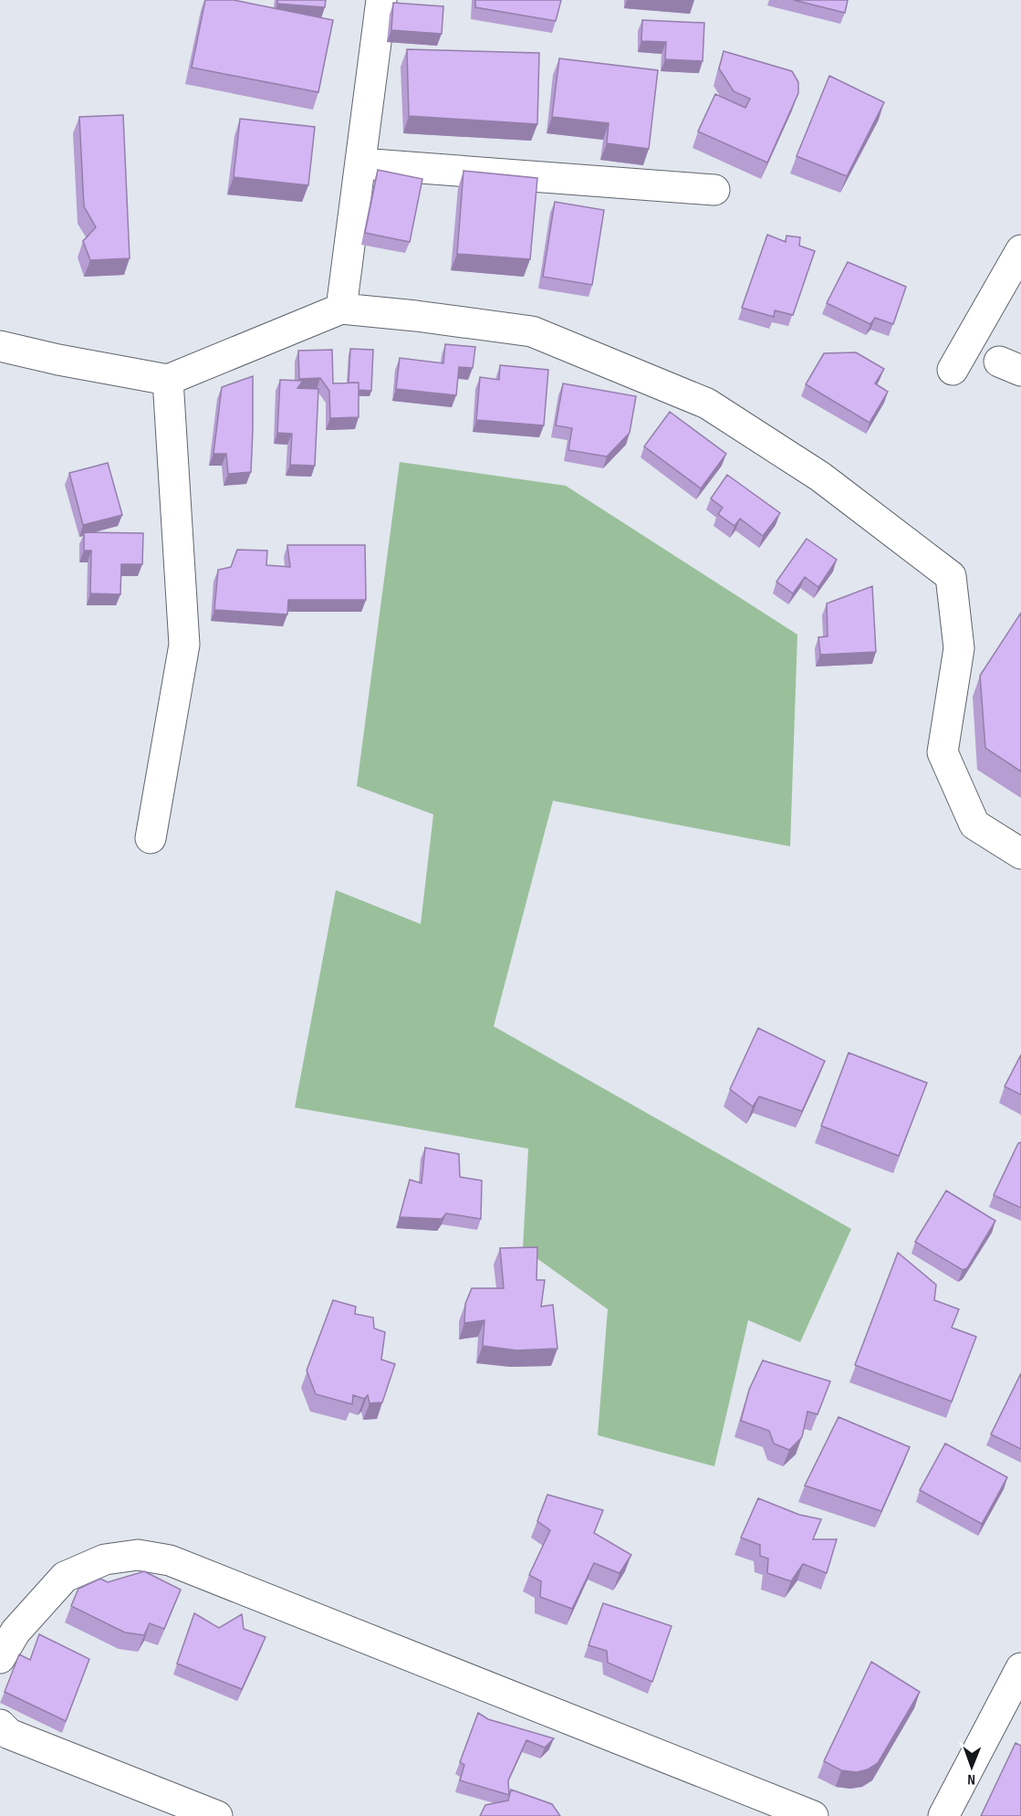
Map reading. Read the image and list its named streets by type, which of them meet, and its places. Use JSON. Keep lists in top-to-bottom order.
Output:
{
  "north": "bottom"
}
